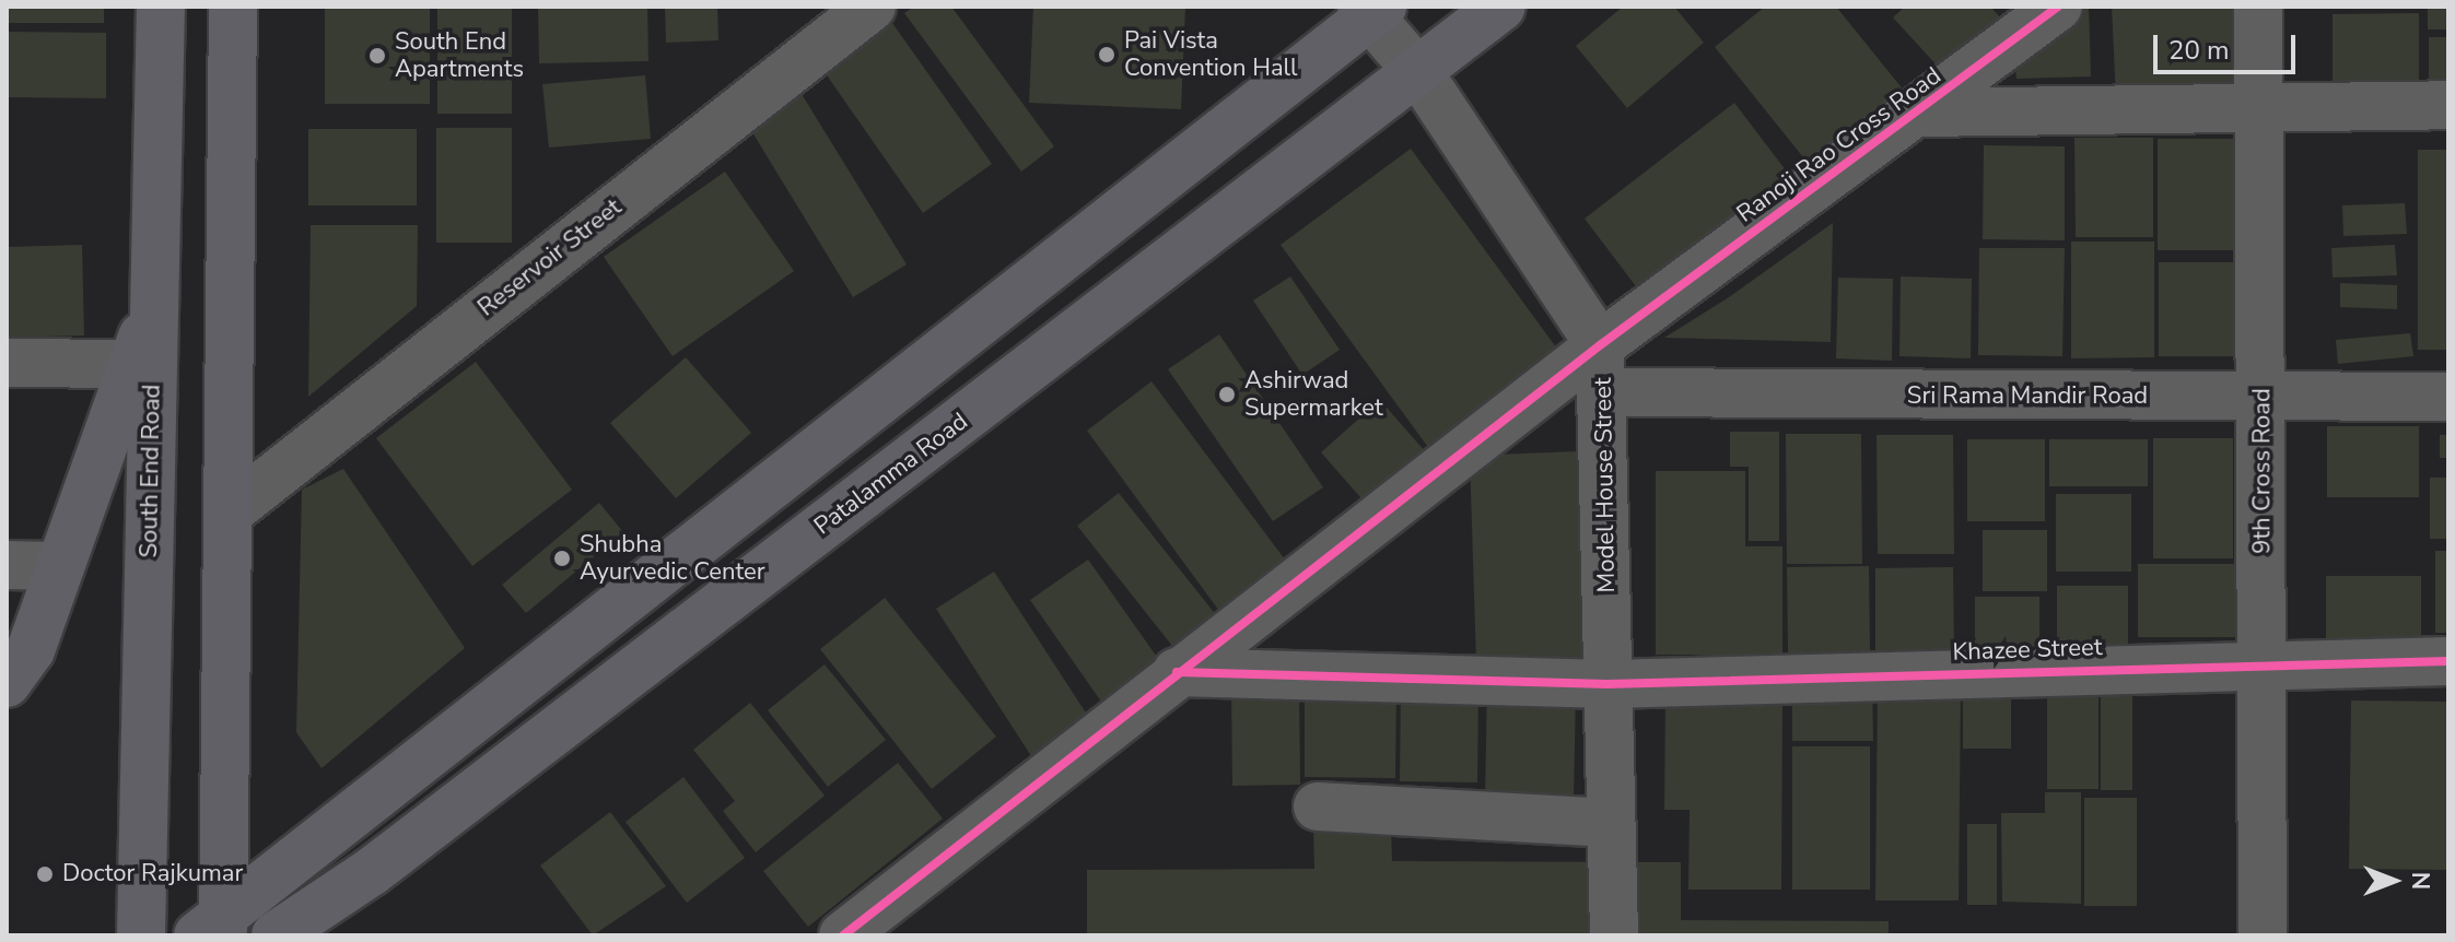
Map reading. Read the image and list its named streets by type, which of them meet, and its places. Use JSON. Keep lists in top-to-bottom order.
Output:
{
  "streets": {
    "main road": ["South End Road", "Patalamma Road"],
    "street": [
      "Ranoji Rao Cross Road",
      "Reservoir Street",
      "Sri Rama Mandir Road",
      "9th Cross Road",
      "Model House Street",
      "Khazee Street"
    ]
  },
  "crossings": [
    ["Ranoji Rao Cross Road", "Model House Street"],
    ["Ranoji Rao Cross Road", "Khazee Street"],
    ["Sri Rama Mandir Road", "9th Cross Road"],
    ["Sri Rama Mandir Road", "Model House Street"],
    ["9th Cross Road", "Khazee Street"],
    ["Patalamma Road", "Model House Street"],
    ["Model House Street", "Khazee Street"]
  ],
  "places": [
    "Pai Vista Convention Hall",
    "South End Apartments",
    "Ashirwad Supermarket",
    "Shubha Ayurvedic Center",
    "Doctor Rajkumar"
  ],
  "scale_bar": "20 m",
  "north": "right"
}
